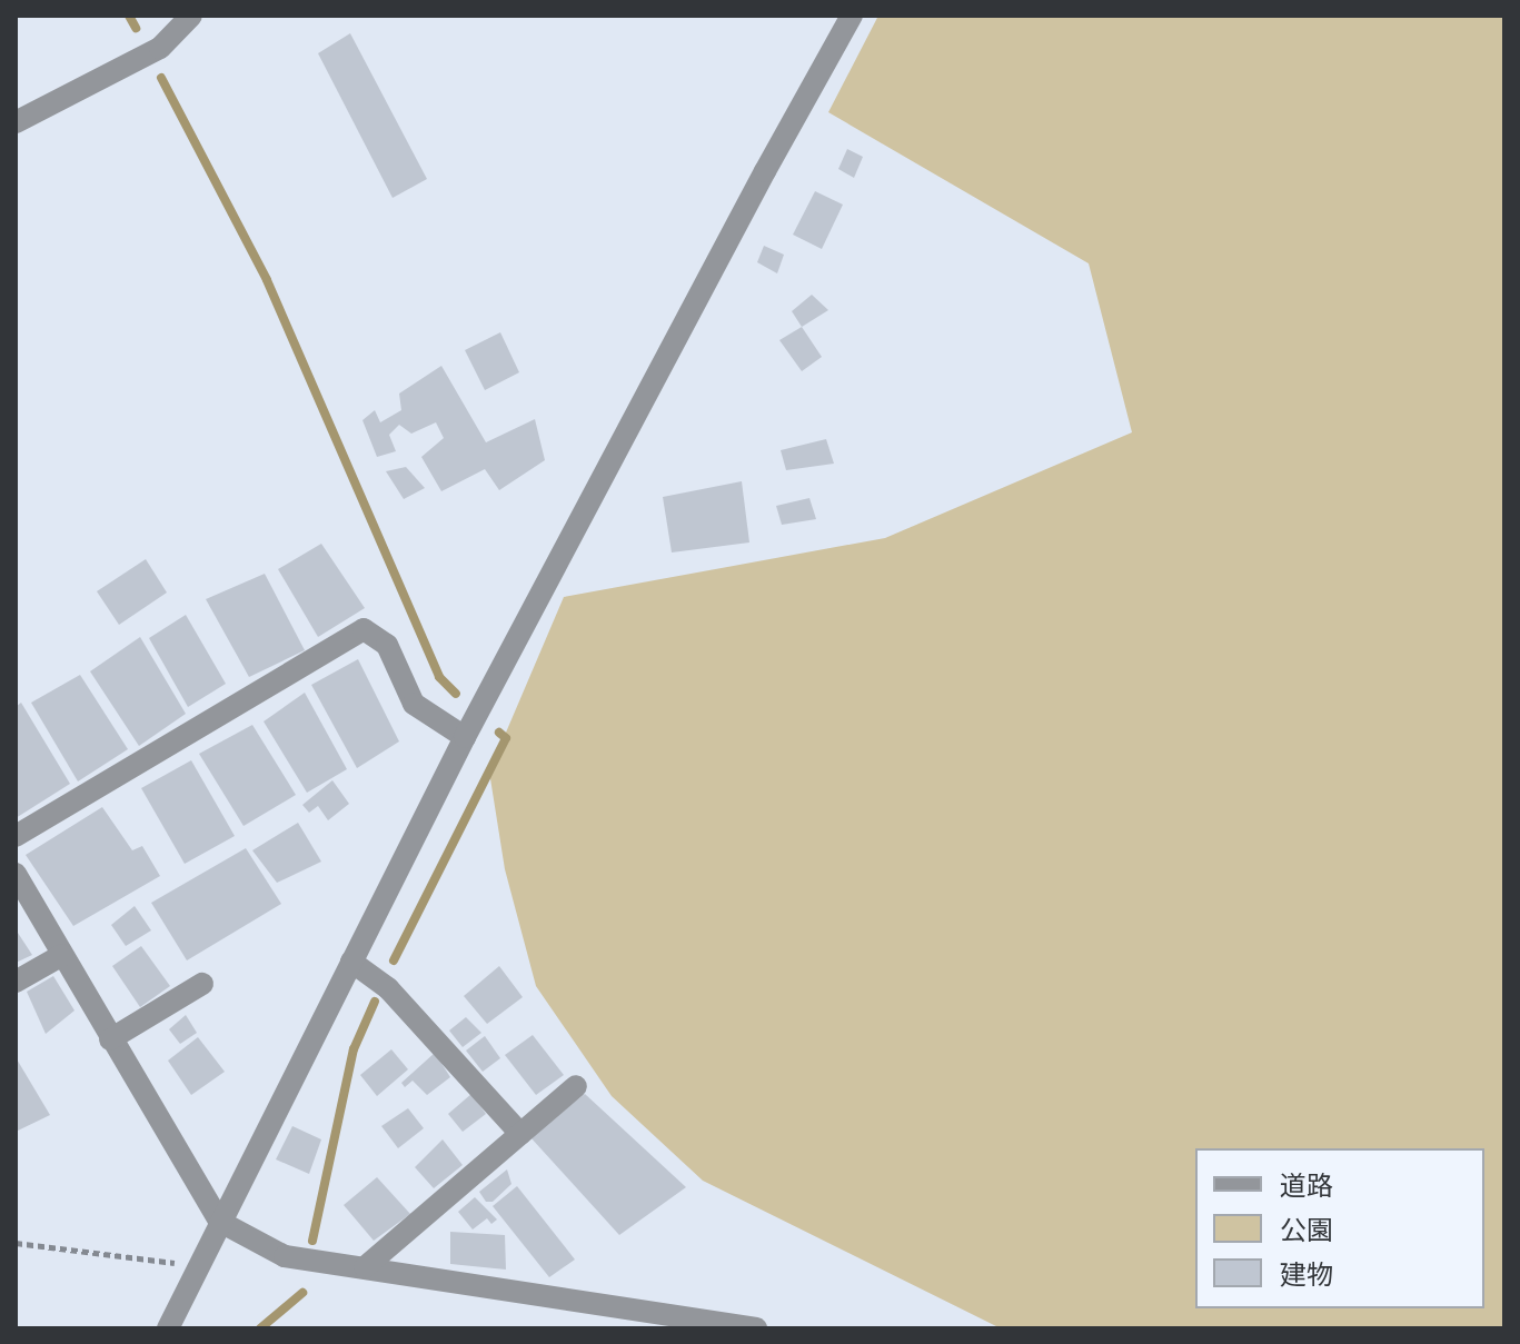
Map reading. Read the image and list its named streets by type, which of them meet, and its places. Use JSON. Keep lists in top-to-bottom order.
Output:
{
  "legend": ["道路", "公園", "建物"]
}
